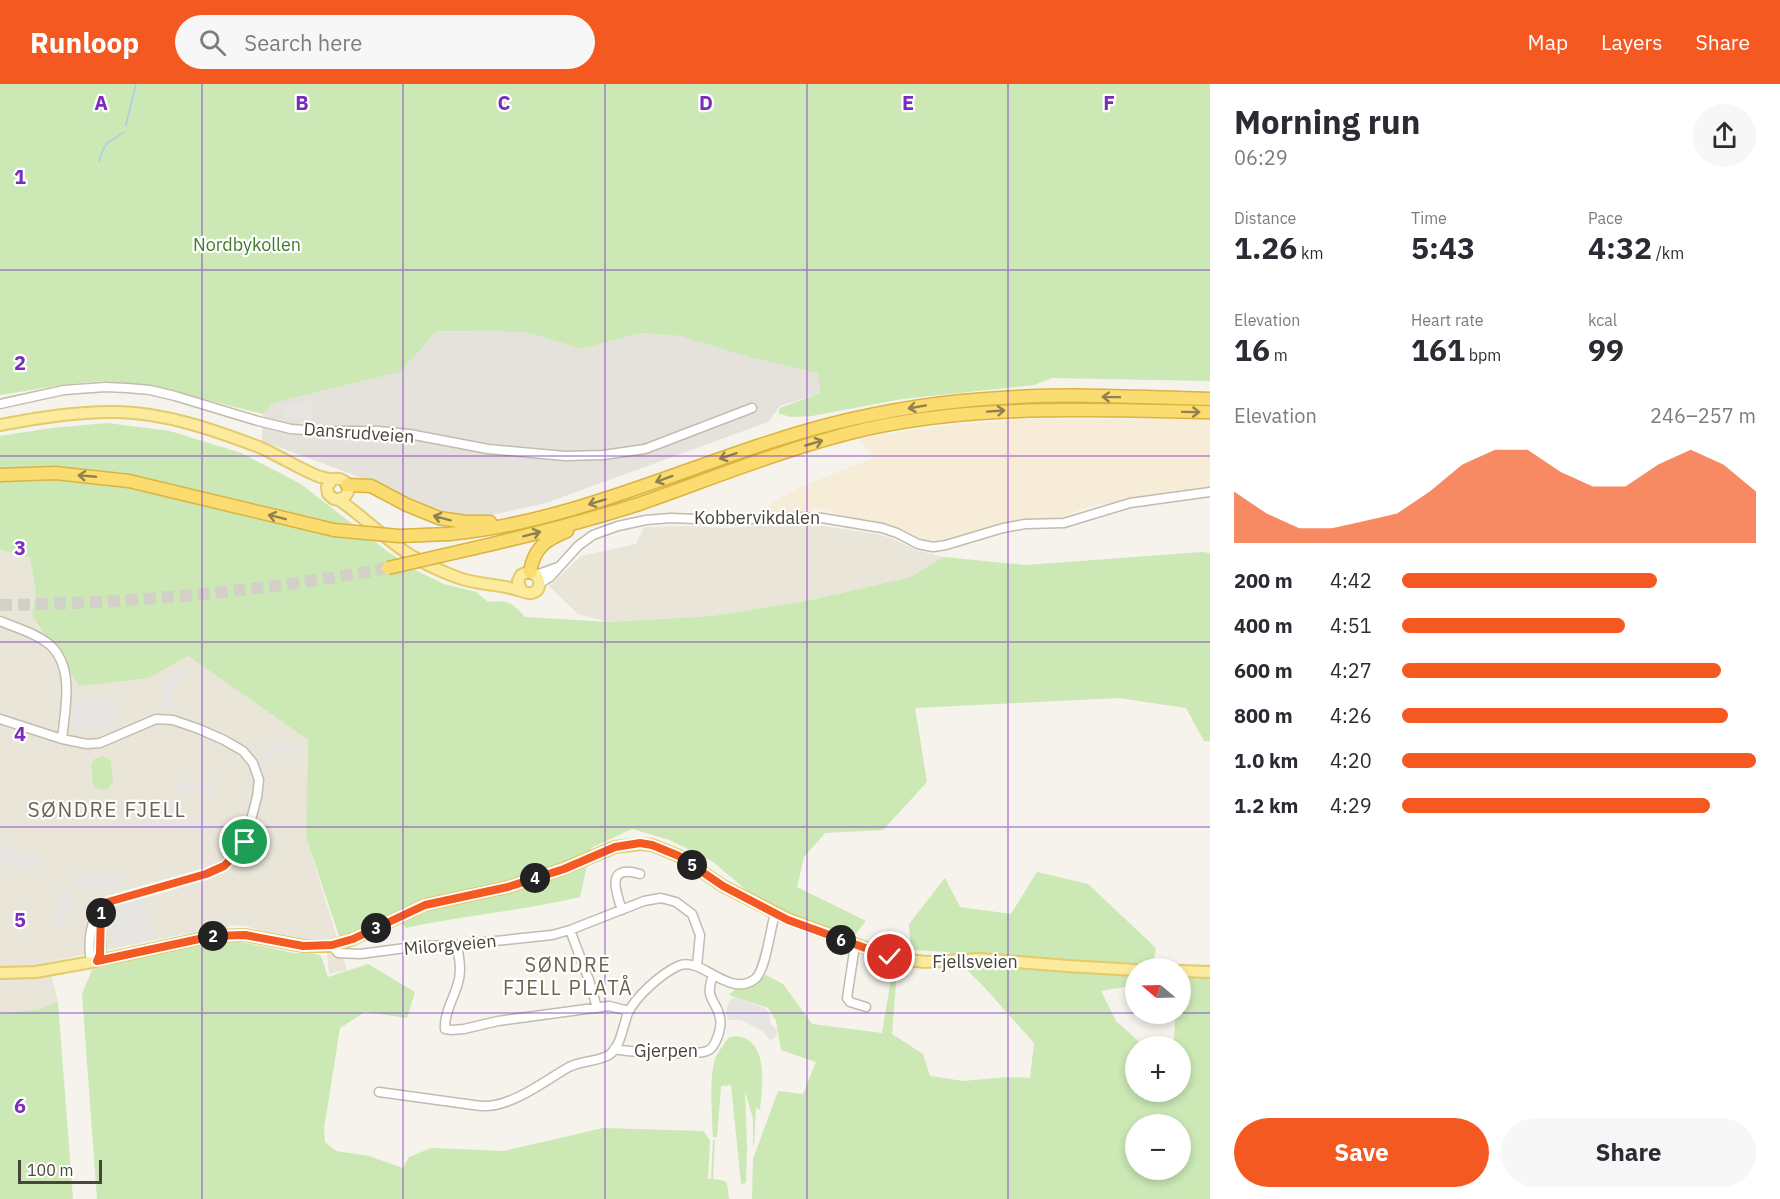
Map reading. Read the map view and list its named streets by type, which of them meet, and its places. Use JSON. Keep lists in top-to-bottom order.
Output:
{
  "streets": {
    "main road": ["Fjellsveien"],
    "street": [
      "Dansrudveien",
      "Kobbervikdalen",
      "Milorgveien",
      "Gjerpen"
    ]
  },
  "crossings": [
    ["Milorgveien", "Fjellsveien"]
  ],
  "districts": ["SØNDRE FJELL", "SØNDRE FJELL PLATÅ"],
  "parks": ["Nordbykollen"],
  "scale_bar": "100 m",
  "north": "left",
  "page": {
    "header": "Runloop",
    "search": "Search here",
    "nav": ["Map", "Layers", "Share"],
    "heading": ["Morning run", "06:29"],
    "stats": [
      ["Distance", "1.26 km"],
      ["Time", "5:43"],
      ["Pace", "4:32 /km"],
      ["Elevation", "16 m"],
      ["Heart rate", "161 bpm"],
      ["kcal", "99"]
    ],
    "chart": ["Elevation", "246–257 m"],
    "list": [
      {
        "name": "200 m",
        "note": "4:42"
      },
      {
        "name": "400 m",
        "note": "4:51"
      },
      {
        "name": "600 m",
        "note": "4:27"
      },
      {
        "name": "800 m",
        "note": "4:26"
      },
      {
        "name": "1.0 km",
        "note": "4:20"
      },
      {
        "name": "1.2 km",
        "note": "4:29"
      }
    ],
    "pins": [
      "5",
      "4",
      "1",
      "3",
      "2",
      "6"
    ],
    "map_buttons": ["+", "−"],
    "buttons": ["Save", "Share"],
    "scale": "100 m"
  },
  "grid": {
    "columns": [
      "A",
      "B",
      "C",
      "D",
      "E",
      "F"
    ],
    "rows": [
      "1",
      "2",
      "3",
      "4",
      "5",
      "6"
    ]
  }
}
